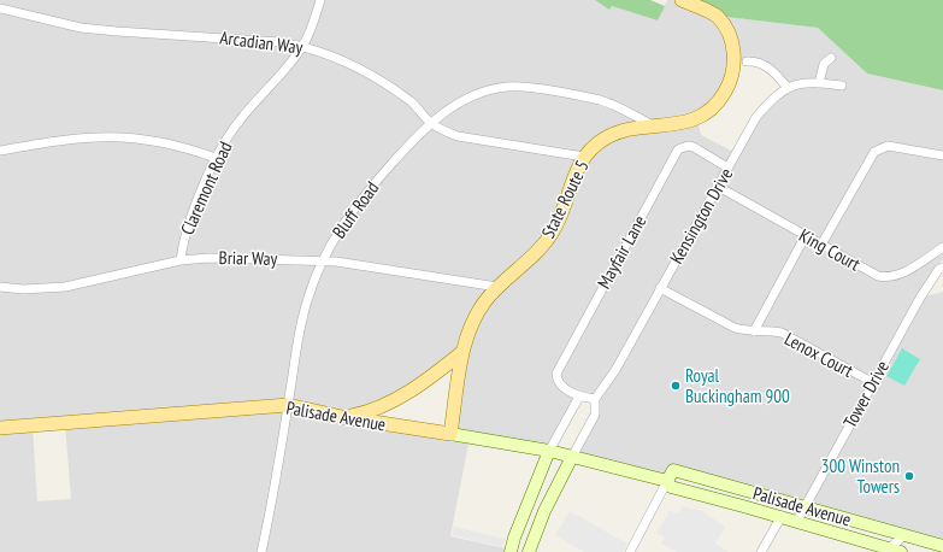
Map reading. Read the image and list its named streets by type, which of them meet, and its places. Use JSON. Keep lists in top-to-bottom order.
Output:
{
  "streets": {
    "main road": ["State Route 5", "Palisade Avenue"],
    "street": [
      "Arcadian Way",
      "Claremont Road",
      "Bluff Road",
      "Kensington Drive",
      "King Court",
      "Mayfair Lane",
      "Briar Way",
      "Lenox Court",
      "Tower Drive"
    ]
  },
  "crossings": [
    ["Arcadian Way", "Claremont Road"],
    ["Arcadian Way", "State Route 5"],
    ["Arcadian Way", "Bluff Road"],
    ["Claremont Road", "Briar Way"],
    ["State Route 5", "Bluff Road"],
    ["State Route 5", "Briar Way"],
    ["State Route 5", "Palisade Avenue"],
    ["Bluff Road", "Briar Way"],
    ["Bluff Road", "Palisade Avenue"],
    ["Kensington Drive", "King Court"],
    ["Kensington Drive", "Mayfair Lane"],
    ["Kensington Drive", "Lenox Court"],
    ["Kensington Drive", "Palisade Avenue"],
    ["Lenox Court", "Tower Drive"],
    ["Tower Drive", "Palisade Avenue"]
  ],
  "places": ["Royal Buckingham 900", "300 Winston Towers"]
}
